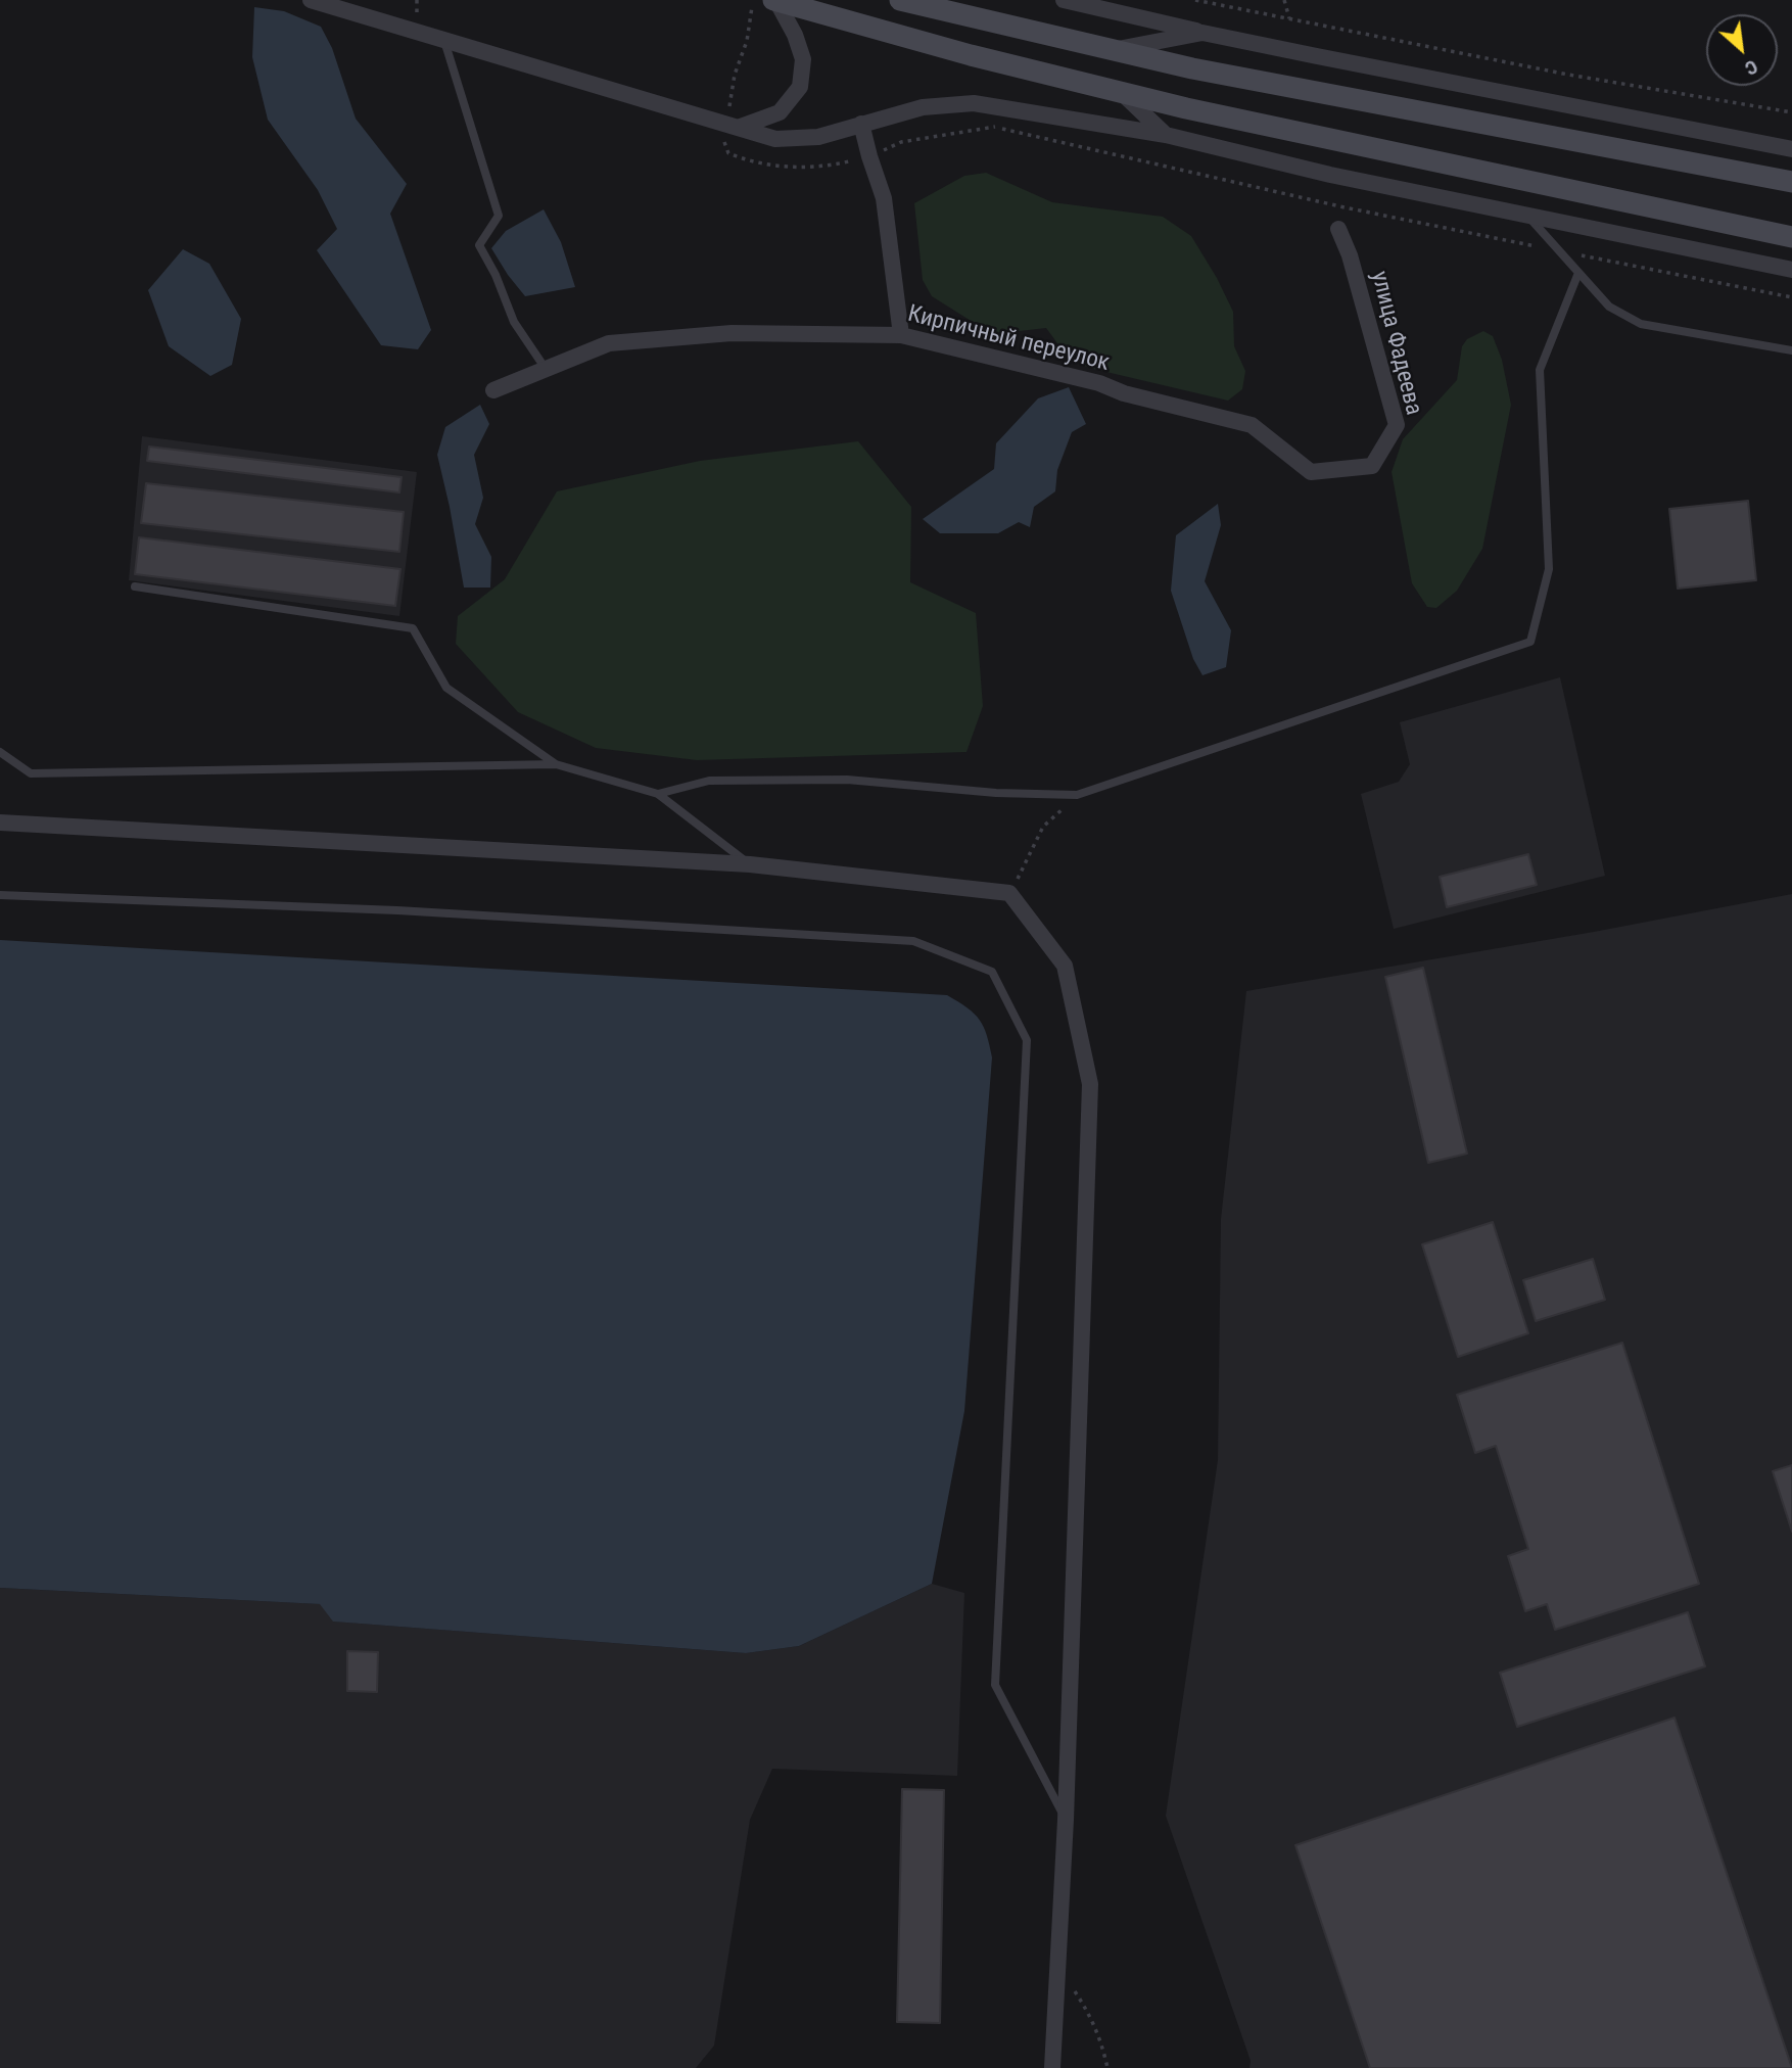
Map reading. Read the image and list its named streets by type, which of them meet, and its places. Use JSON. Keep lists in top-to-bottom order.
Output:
{
  "streets": {
    "street": ["Кирпичный переулок", "улица Фадеева"]
  },
  "crossings": [
    ["Кирпичный переулок", "улица Фадеева"]
  ],
  "north": "bottom right"
}
